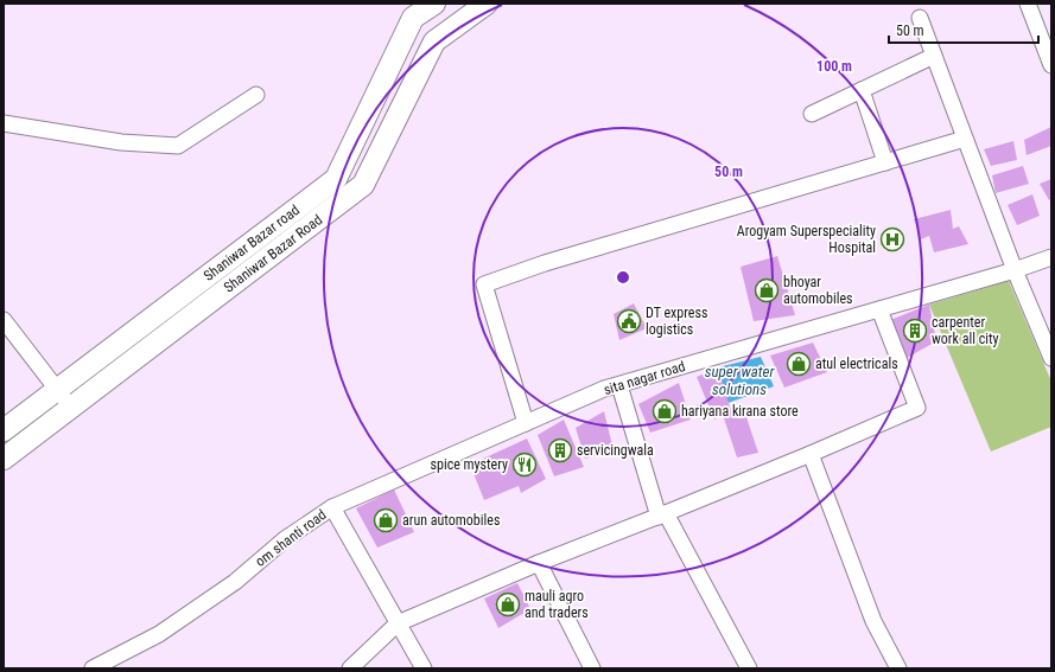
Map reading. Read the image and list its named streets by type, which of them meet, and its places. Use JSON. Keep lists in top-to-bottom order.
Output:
{
  "streets": {
    "main road": ["Shaniwar Bazar road", "Shaniwar Bazar Road"],
    "street": ["sita nagar road", "om shanti road"]
  },
  "crossings": [
    ["sita nagar road", "om shanti road"]
  ],
  "water": ["super water solutions"],
  "places": {
    "hospital": ["Arogyam Superspeciality Hospital"],
    "shop": [
      "bhoyar automobiles",
      "atul electricals",
      "hariyana kirana store",
      "arun automobiles",
      "mauli agro and traders"
    ],
    "public building": ["DT express logistics"],
    "building": ["carpenter work all city", "servicingwala"],
    "restaurant": ["spice mystery"]
  },
  "scale_bar": "50 m",
  "rings": ["100 m", "50 m"]
}
